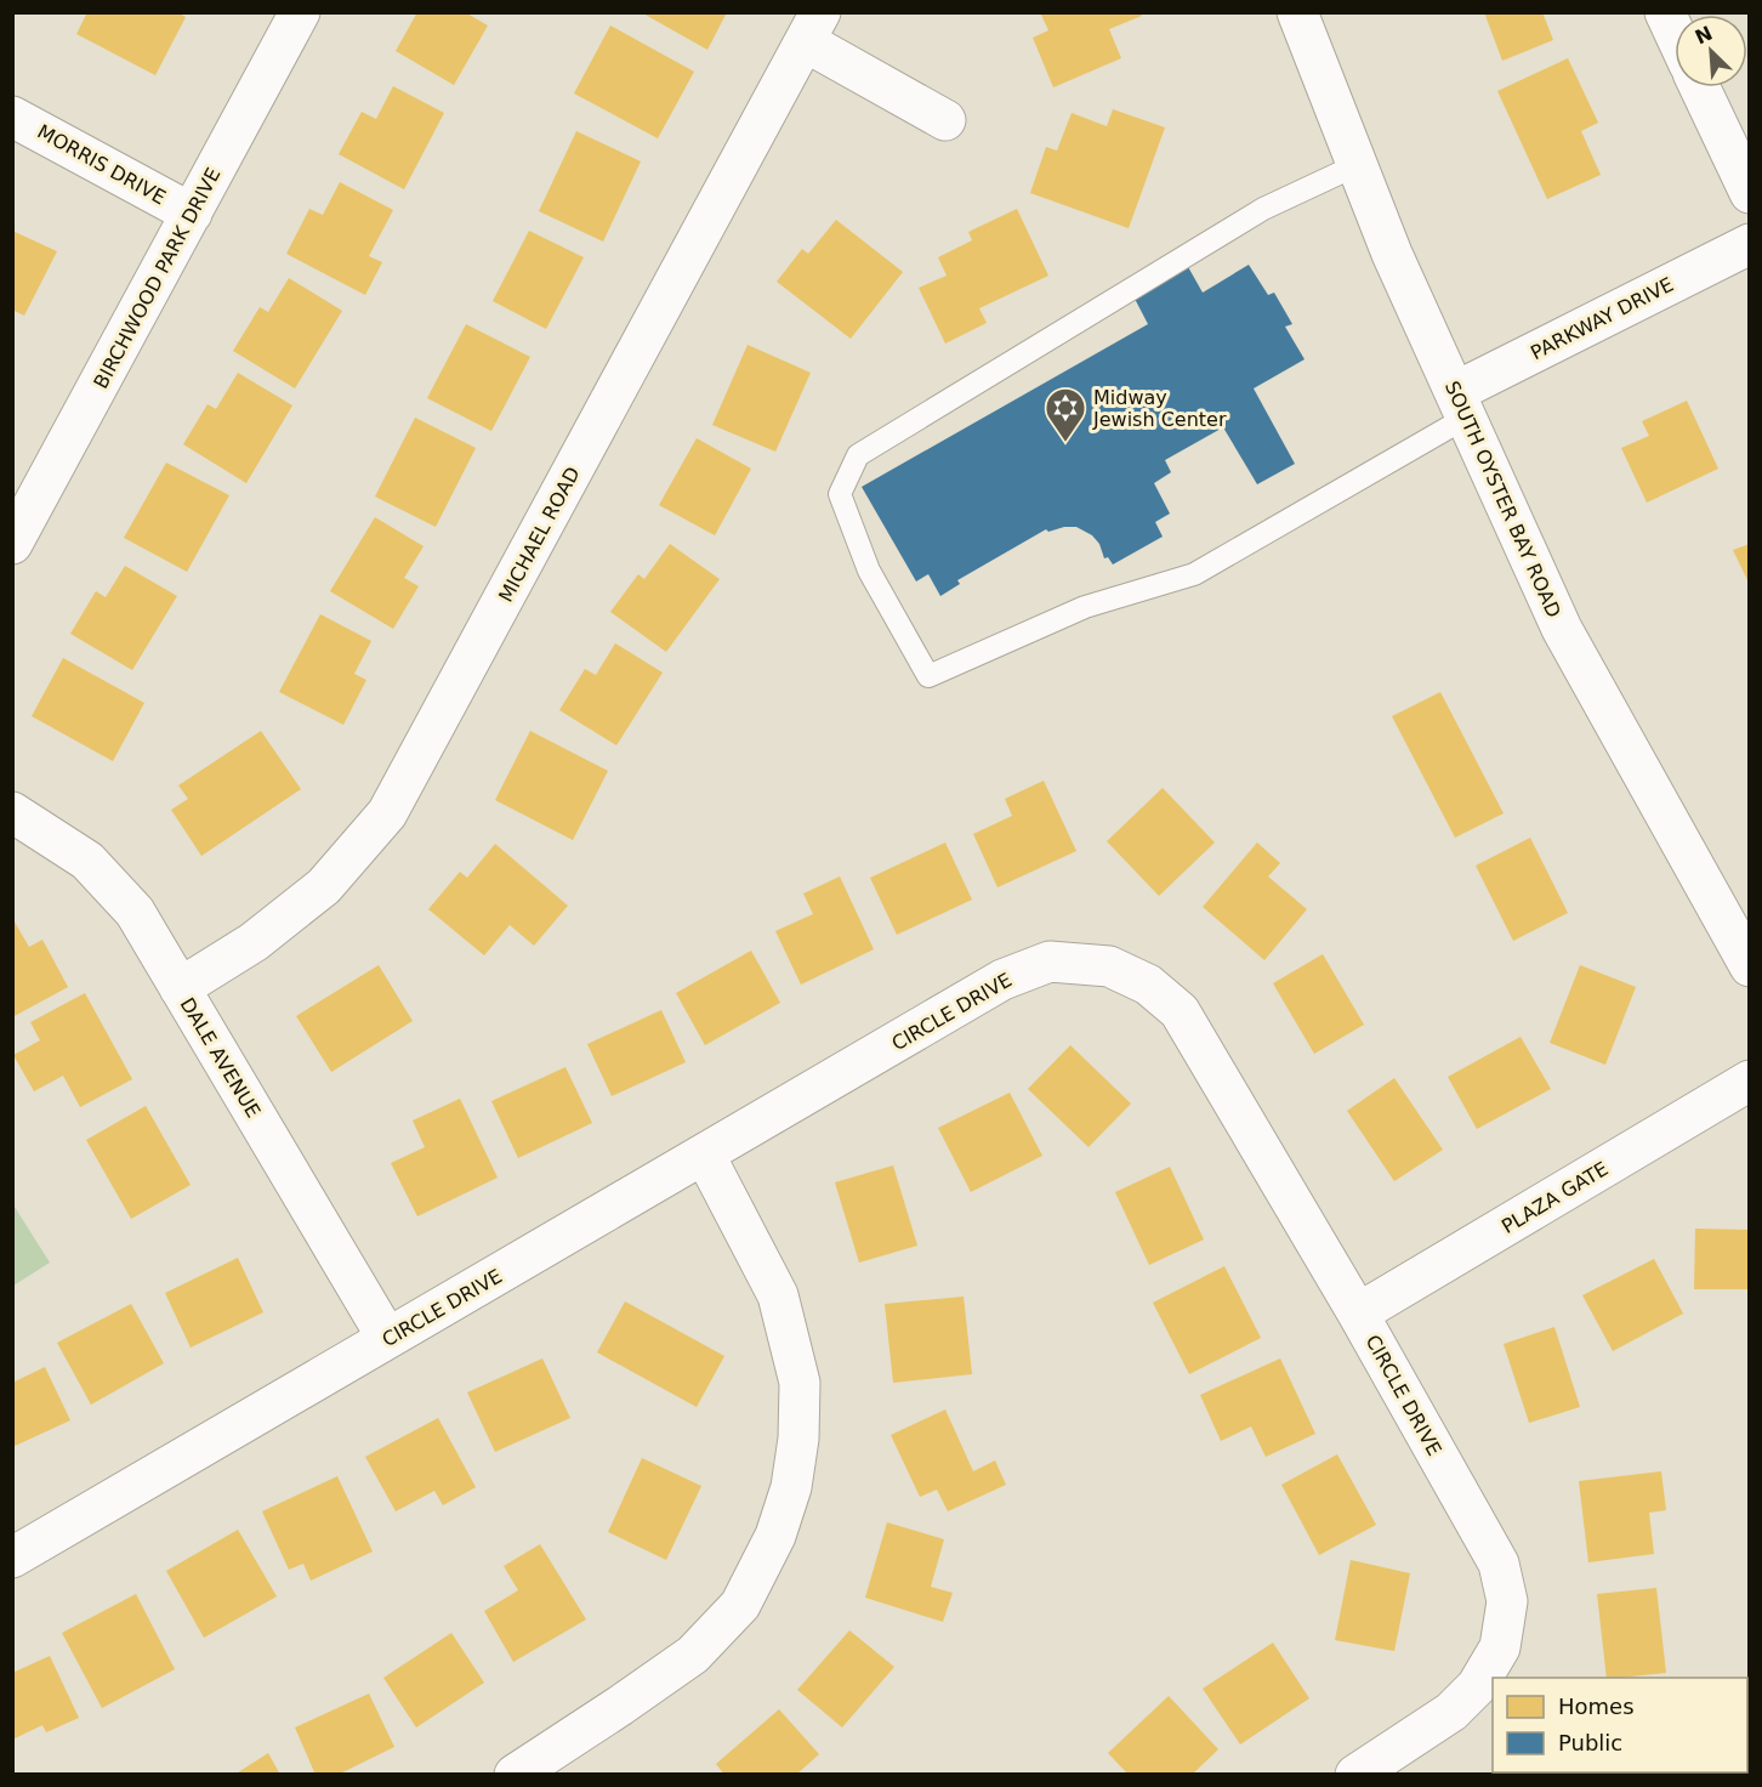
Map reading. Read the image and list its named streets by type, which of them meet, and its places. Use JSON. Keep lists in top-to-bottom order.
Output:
{
  "streets": {
    "street": [
      "MORRIS DRIVE",
      "BIRCHWOOD PARK DRIVE",
      "PARKWAY DRIVE",
      "SOUTH OYSTER BAY ROAD",
      "MICHAEL ROAD",
      "CIRCLE DRIVE",
      "DALE AVENUE",
      "PLAZA GATE"
    ]
  },
  "crossings": [
    ["MORRIS DRIVE", "BIRCHWOOD PARK DRIVE"],
    ["PARKWAY DRIVE", "SOUTH OYSTER BAY ROAD"],
    ["MICHAEL ROAD", "DALE AVENUE"],
    ["CIRCLE DRIVE", "DALE AVENUE"],
    ["CIRCLE DRIVE", "PLAZA GATE"]
  ],
  "places": {
    "synagogue": ["Midway Jewish Center"]
  },
  "legend": ["Homes", "Public"],
  "north": "top left"
}
